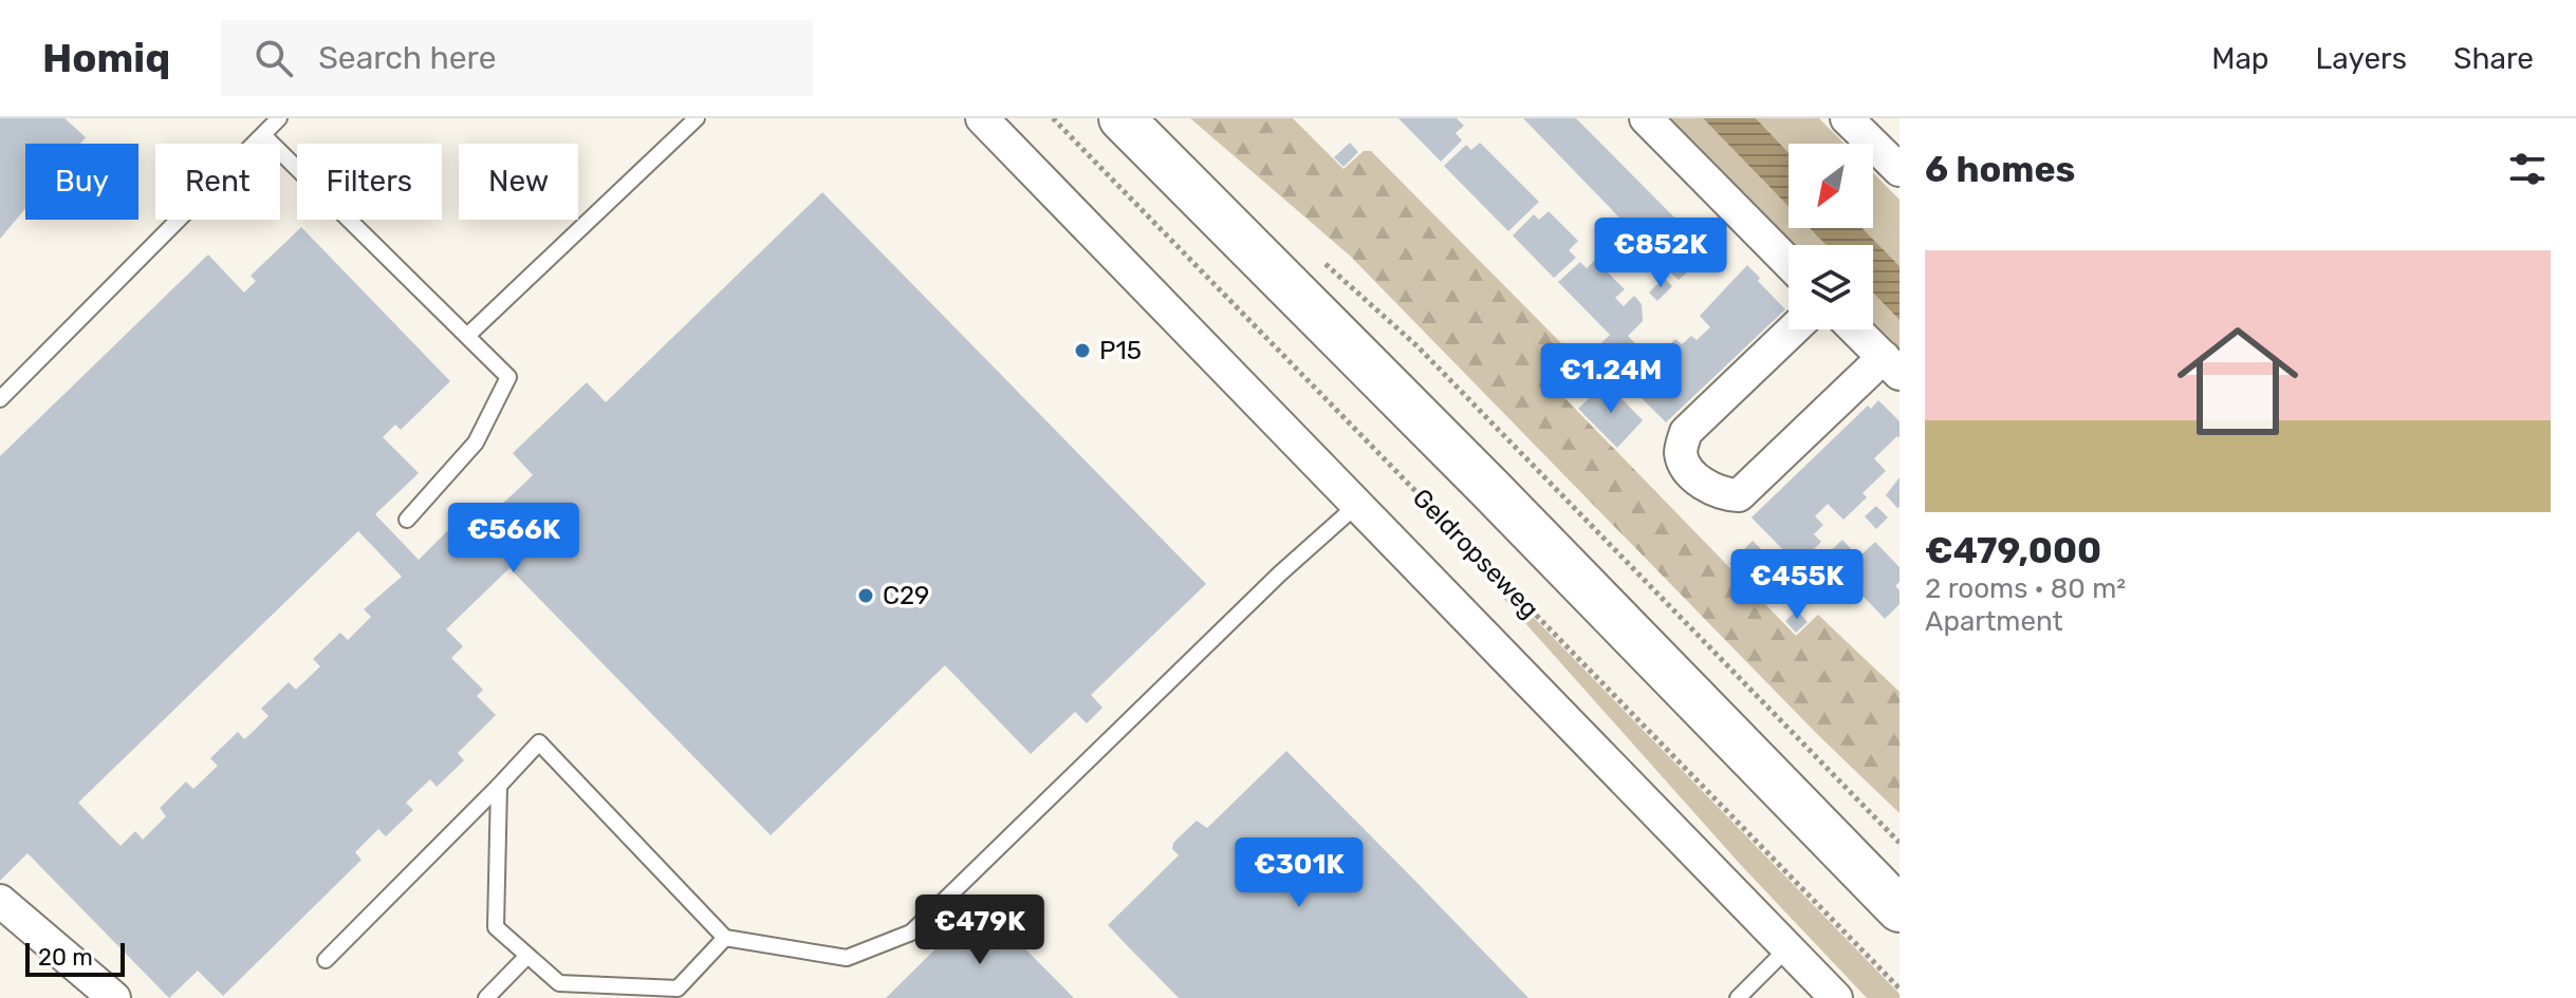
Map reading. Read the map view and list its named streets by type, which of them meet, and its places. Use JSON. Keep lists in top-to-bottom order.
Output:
{
  "streets": {
    "path": ["Geldropseweg"]
  },
  "places": ["P15", "C29"],
  "scale_bar": "20 m",
  "north": "bottom left",
  "page": {
    "header": "Homiq",
    "search": "Search here",
    "nav": ["Map", "Layers", "Share"],
    "heading": "6 homes",
    "chip": [
      "Buy",
      "Rent",
      "Filters",
      "New"
    ],
    "price": [
      "€852K",
      "€1.24M",
      "€566K",
      "€455K",
      "€301K",
      "€479K"
    ],
    "list": [
      {
        "name": "€479,000",
        "note": "2 rooms · 80 m² · Apartment"
      }
    ],
    "scale": "20 m"
  }
}
